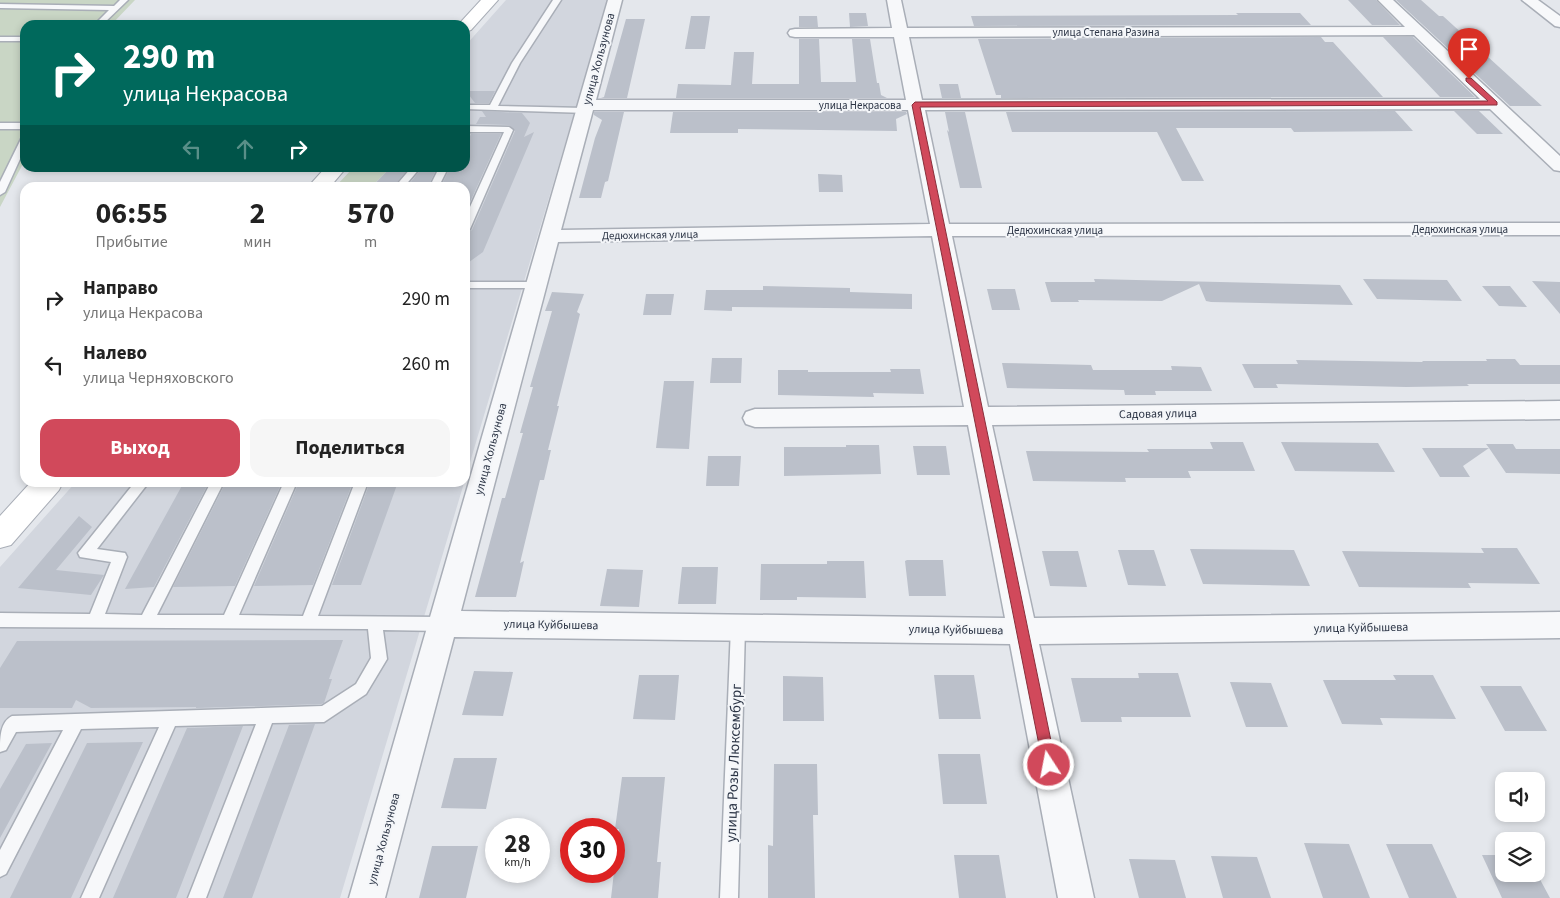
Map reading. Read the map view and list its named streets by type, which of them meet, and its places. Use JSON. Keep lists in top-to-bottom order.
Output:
{
  "streets": {
    "street": [
      "улица Степана Разина",
      "улица Хользунова",
      "улица Некрасова",
      "Дедюхинская улица",
      "Садовая улица",
      "улица Куйбышева"
    ],
    "lane": ["улица Розы Люксембург"]
  },
  "crossings": [
    ["улица Хользунова", "улица Некрасова"],
    ["улица Хользунова", "Дедюхинская улица"],
    ["улица Хользунова", "улица Куйбышева"],
    ["улица Куйбышева", "улица Розы Люксембург"]
  ],
  "page": {
    "turn": ["290 m", "улица Некрасова"],
    "eta": [
      "06:55",
      "Прибытие",
      "2",
      "мин",
      "570",
      "m"
    ],
    "list": [
      {
        "name": "Направо",
        "note": "улица Некрасова",
        "value": "290 m"
      },
      {
        "name": "Налево",
        "note": "улица Черняховского",
        "value": "260 m"
      }
    ],
    "buttons": ["Выход", "Поделиться"],
    "speed": "28 km/h",
    "limit": "30"
  }
}
